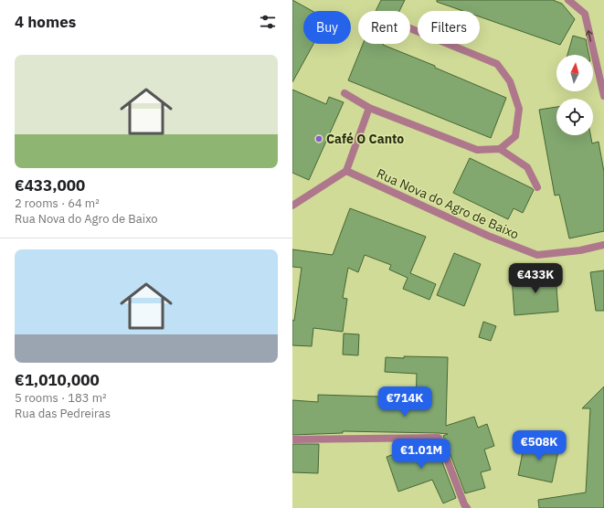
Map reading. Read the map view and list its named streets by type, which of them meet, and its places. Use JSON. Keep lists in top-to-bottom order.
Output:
{
  "streets": {
    "street": ["Rua Nova do Agro de Baixo"]
  },
  "places": ["Café O Canto"],
  "north": "top",
  "page": {
    "heading": "4 homes",
    "chip": ["Buy", "Rent", "Filters"],
    "list": [
      {
        "name": "€433,000",
        "note": "2 rooms · 64 m² · Rua Nova do Agro de Baixo"
      },
      {
        "name": "€1,010,000",
        "note": "5 rooms · 183 m² · Rua das Pedreiras"
      }
    ],
    "price": [
      "€433K",
      "€714K",
      "€508K",
      "€1.01M"
    ]
  }
}
